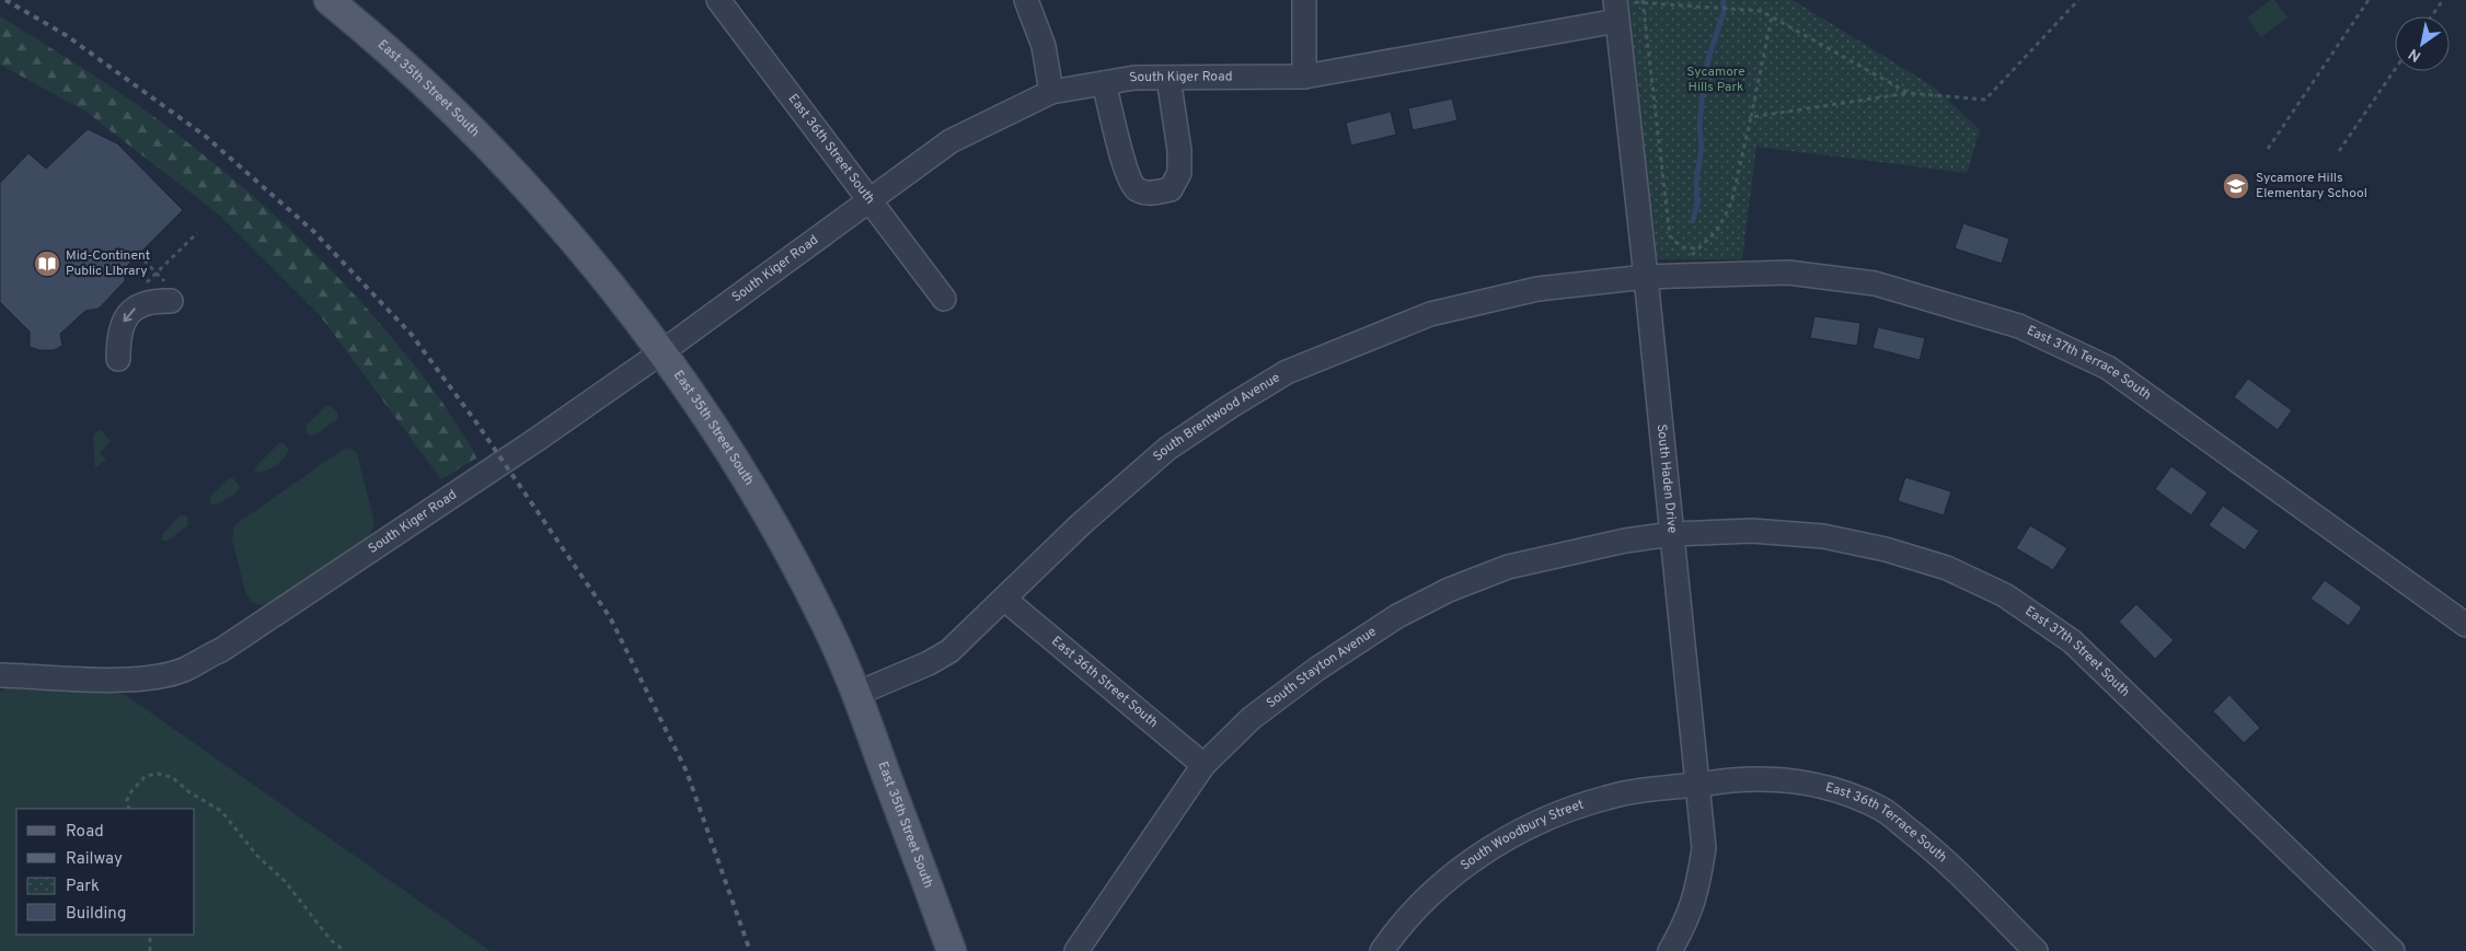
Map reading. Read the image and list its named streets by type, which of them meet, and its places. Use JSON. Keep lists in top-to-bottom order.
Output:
{
  "streets": {
    "main road": ["East 35th Street South"],
    "street": [
      "South Kiger Road",
      "East 36th Street South",
      "East 37th Terrace South",
      "South Brentwood Avenue",
      "South Haden Drive",
      "East 37th Street South",
      "South Stayton Avenue",
      "East 36th Terrace South",
      "South Woodbury Street"
    ]
  },
  "crossings": [
    ["South Kiger Road", "East 35th Street South"],
    ["South Kiger Road", "East 36th Street South"],
    ["South Kiger Road", "South Haden Drive"],
    ["East 35th Street South", "South Brentwood Avenue"],
    ["East 36th Street South", "South Brentwood Avenue"],
    ["East 36th Street South", "South Stayton Avenue"],
    ["East 37th Terrace South", "South Brentwood Avenue"],
    ["East 37th Terrace South", "South Haden Drive"],
    ["South Brentwood Avenue", "South Haden Drive"],
    ["South Haden Drive", "East 37th Street South"],
    ["South Haden Drive", "South Stayton Avenue"],
    ["South Haden Drive", "East 36th Terrace South"],
    ["South Haden Drive", "South Woodbury Street"],
    ["East 37th Street South", "South Stayton Avenue"],
    ["East 36th Terrace South", "South Woodbury Street"]
  ],
  "parks": ["Sycamore Hills Park"],
  "places": {
    "school or university": ["Sycamore Hills Elementary School"],
    "library": ["Mid-Continent Public LIbrary"]
  },
  "legend": [
    "Road",
    "Railway",
    "Park",
    "Building"
  ],
  "north": "bottom left"
}
